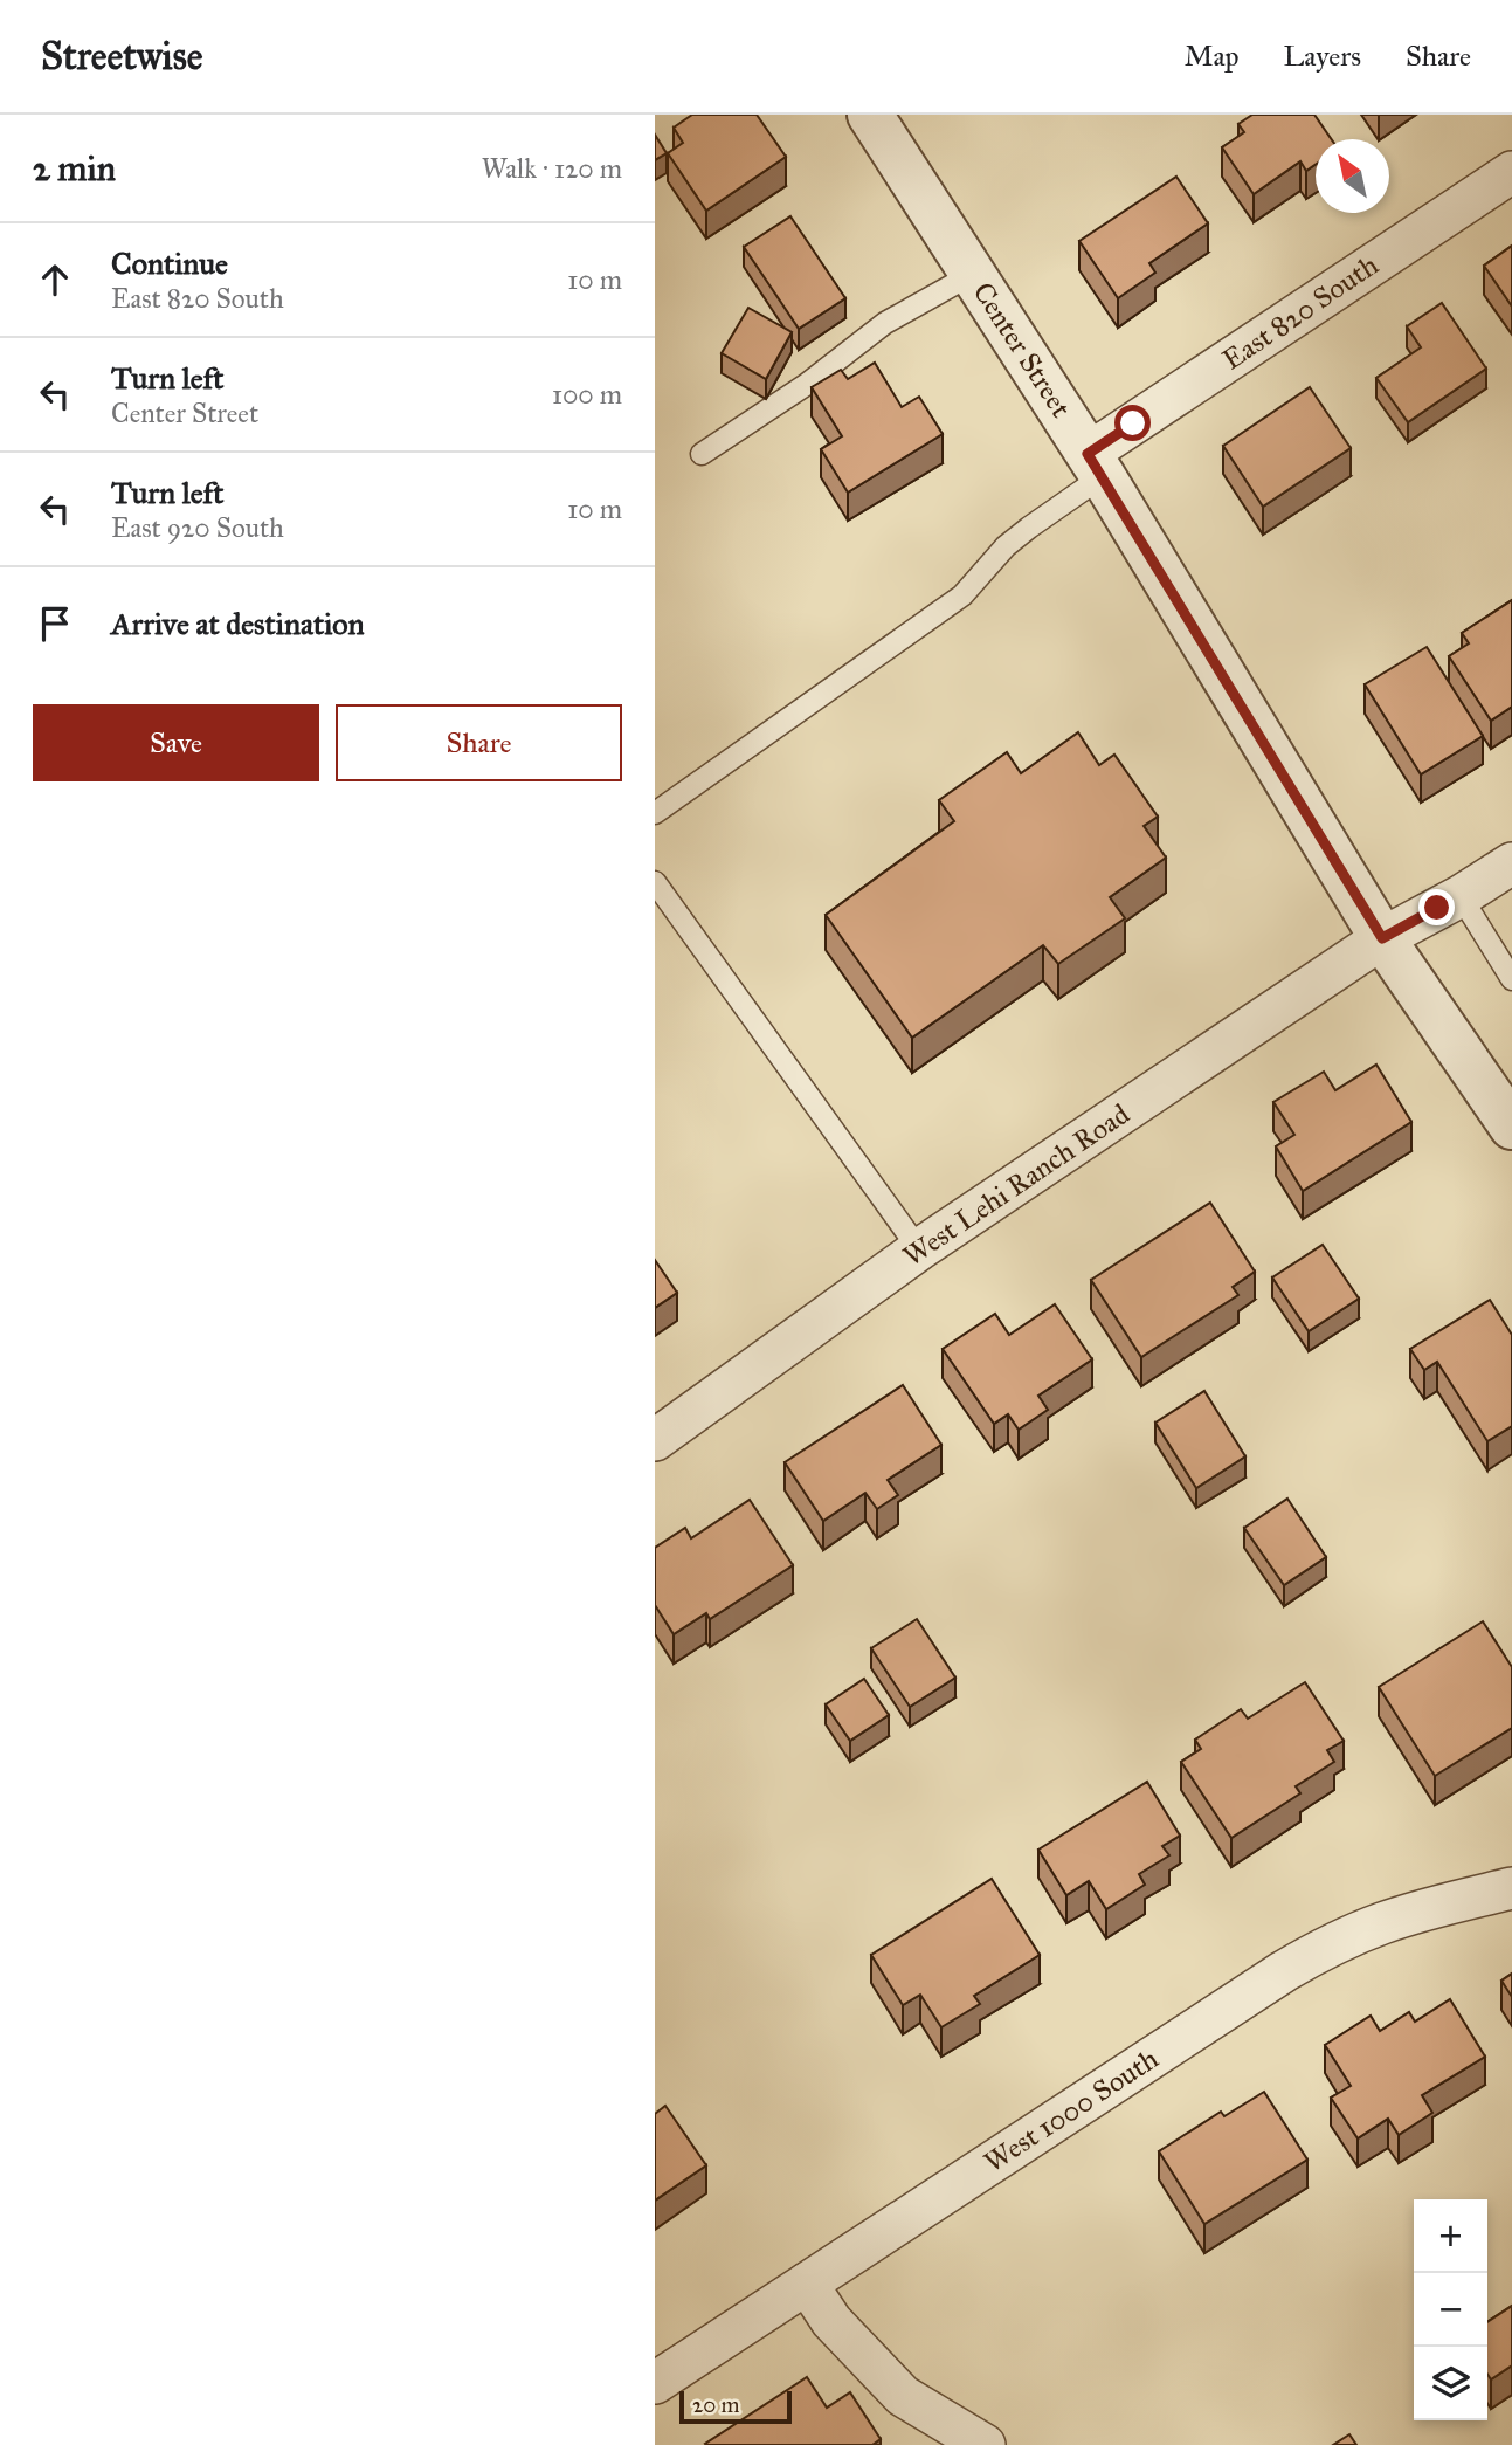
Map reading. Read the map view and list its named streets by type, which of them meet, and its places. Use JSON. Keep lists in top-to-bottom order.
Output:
{
  "streets": {
    "street": [
      "East 820 South",
      "Center Street",
      "West Lehi Ranch Road",
      "West 1000 South"
    ]
  },
  "crossings": [
    ["East 820 South", "Center Street"],
    ["Center Street", "West Lehi Ranch Road"]
  ],
  "scale_bar": "20 m",
  "north": "top left",
  "page": {
    "header": "Streetwise",
    "nav": ["Map", "Layers", "Share"],
    "heading": ["2 min", "Walk · 120 m"],
    "list": [
      ["Continue", "East 820 South", "10 m"],
      ["Turn left", "Center Street", "100 m"],
      ["Turn left", "East 920 South", "10 m"],
      "Arrive at destination"
    ],
    "buttons": ["Save", "Share"],
    "map_buttons": ["+", "−"],
    "scale": "20 m"
  }
}
